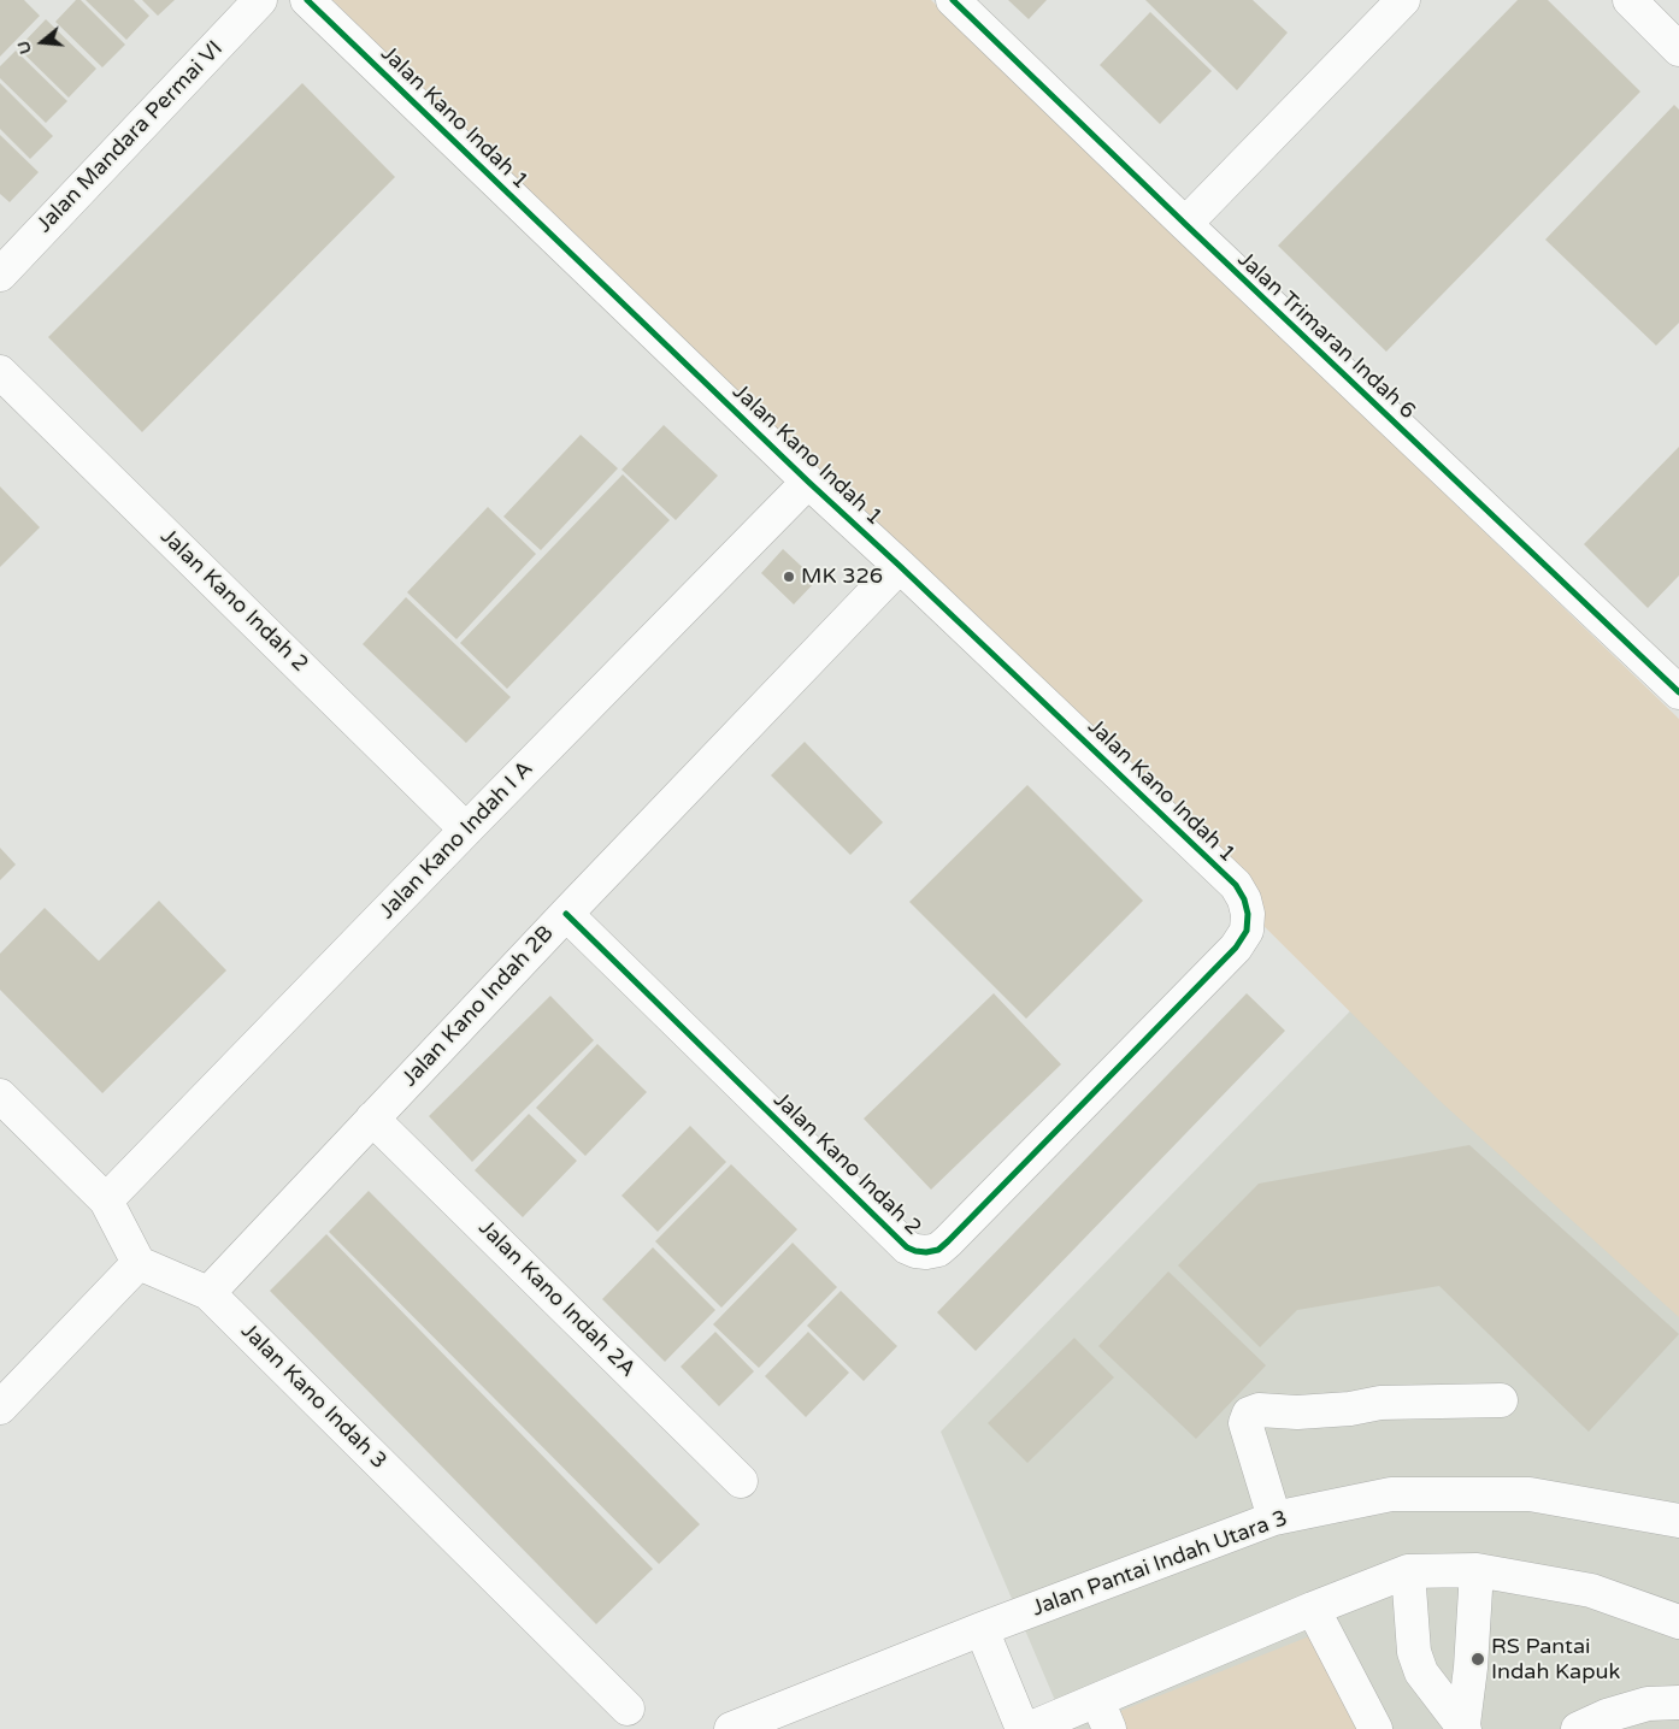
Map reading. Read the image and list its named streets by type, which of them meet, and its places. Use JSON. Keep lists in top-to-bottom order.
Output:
{
  "streets": {
    "street": [
      "Jalan Kano Indah 1",
      "Jalan Mandara Permai VI",
      "Jalan Trimaran Indah 6",
      "Jalan Kano Indah 2",
      "Jalan Kano Indah I A",
      "Jalan Kano Indah 2B",
      "Jalan Kano Indah 2A",
      "Jalan Kano Indah 3",
      "Jalan Pantai Indah Utara 3"
    ]
  },
  "crossings": [
    ["Jalan Kano Indah 1", "Jalan Kano Indah 2"],
    ["Jalan Kano Indah 1", "Jalan Kano Indah I A"],
    ["Jalan Kano Indah 1", "Jalan Kano Indah 2B"],
    ["Jalan Kano Indah 2", "Jalan Kano Indah I A"],
    ["Jalan Kano Indah 2", "Jalan Kano Indah 2B"],
    ["Jalan Kano Indah 2B", "Jalan Kano Indah 2A"],
    ["Jalan Kano Indah 2B", "Jalan Kano Indah 3"]
  ],
  "places": ["MK 326", "RS Pantai Indah Kapuk"],
  "north": "left"
}
